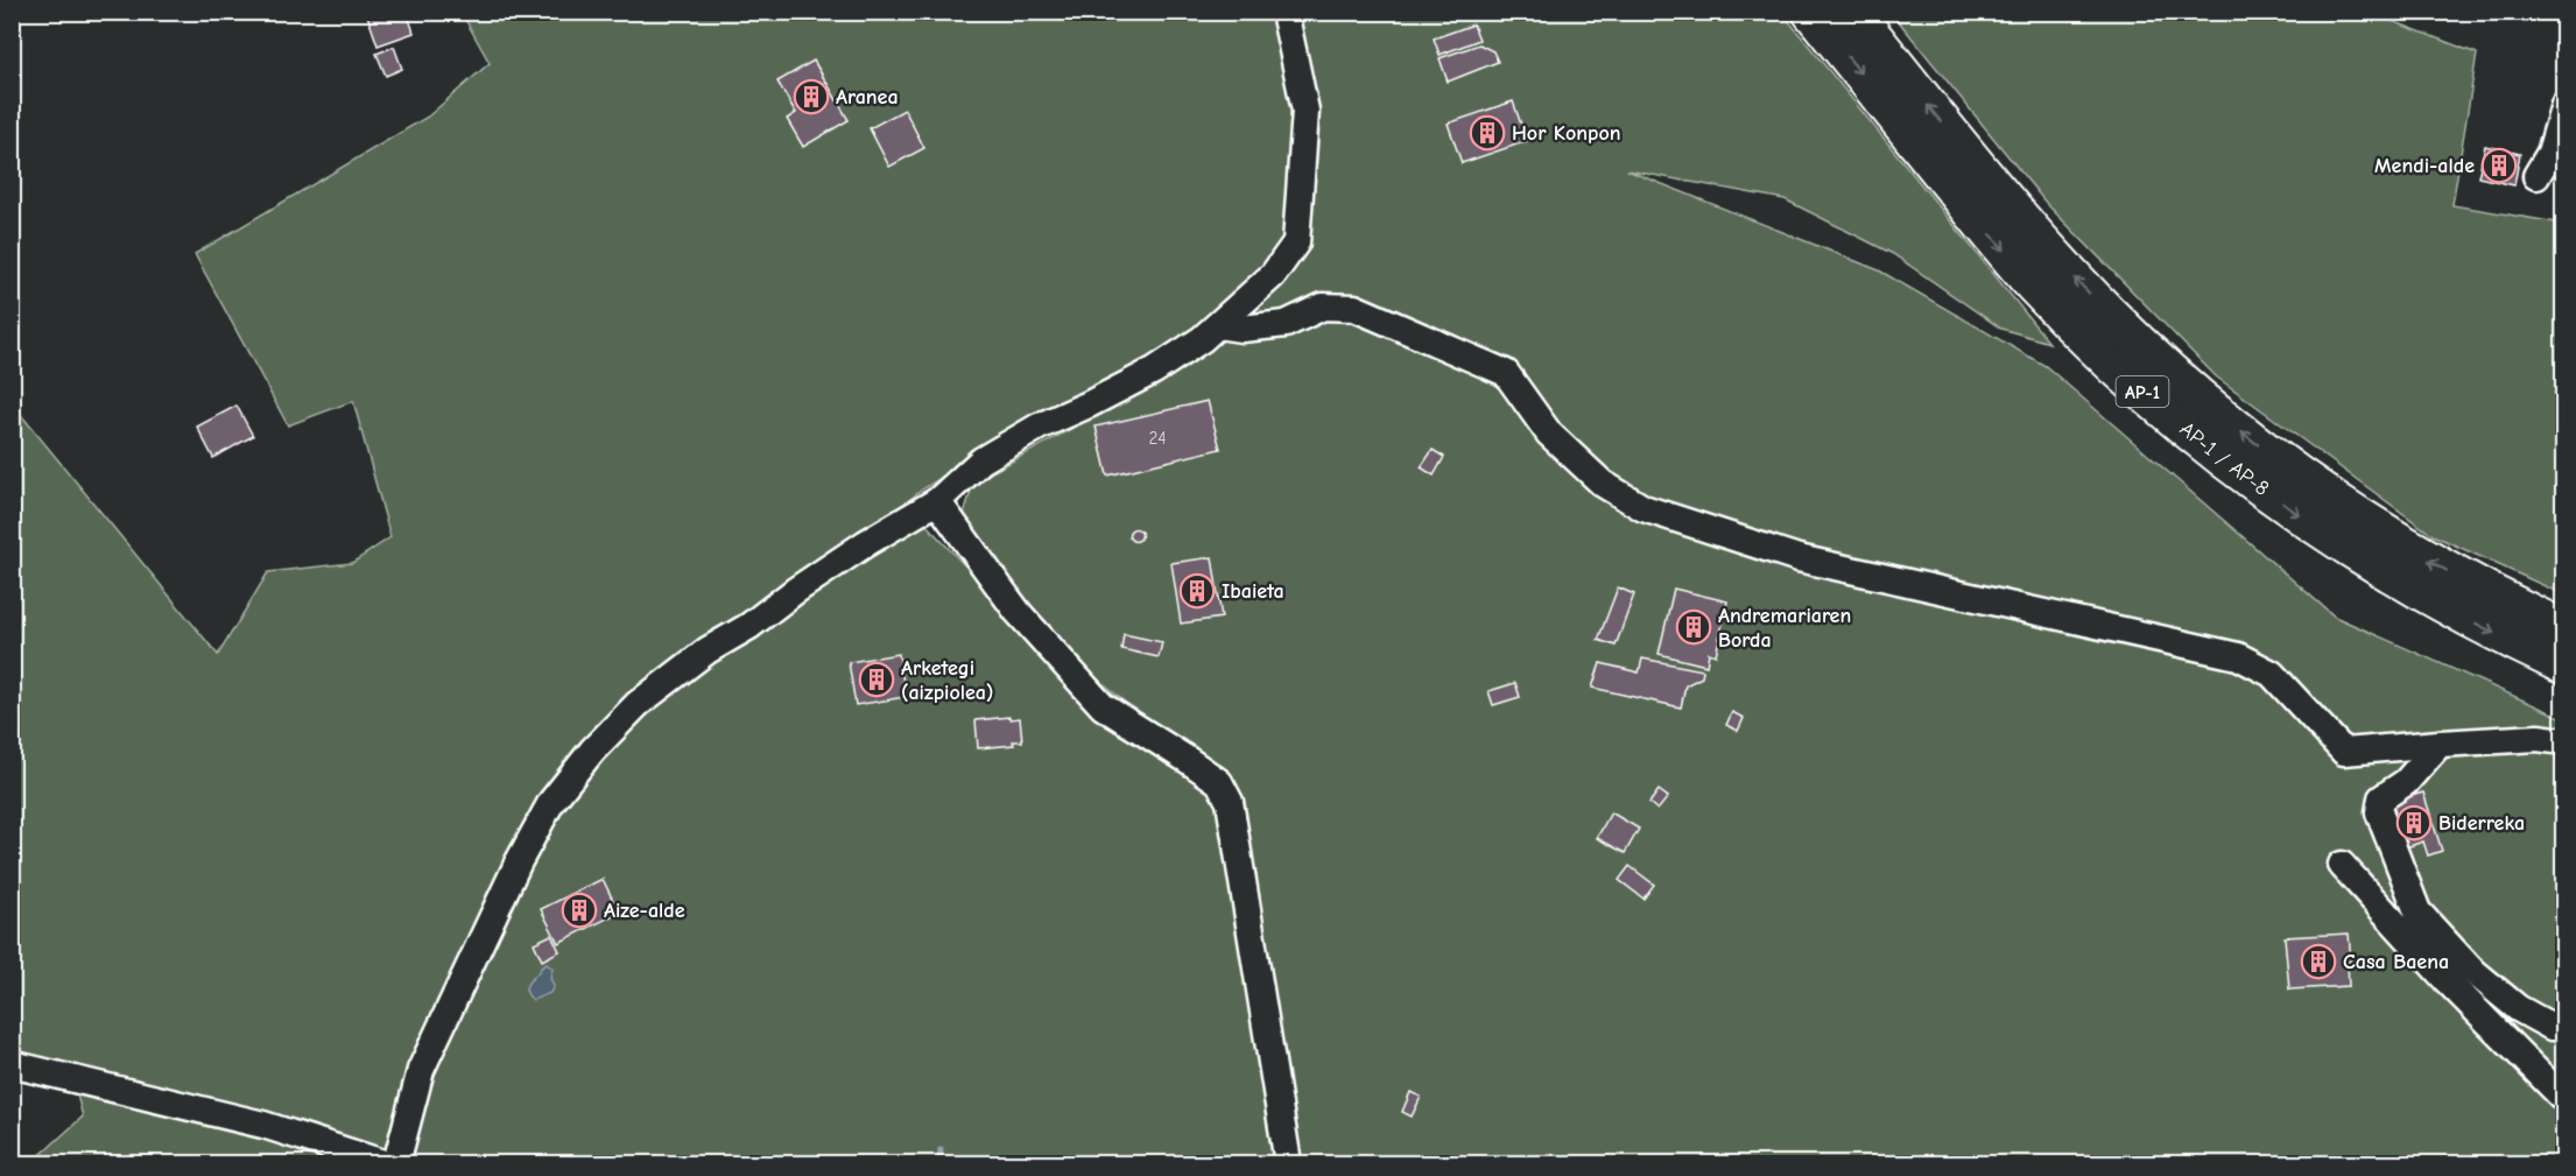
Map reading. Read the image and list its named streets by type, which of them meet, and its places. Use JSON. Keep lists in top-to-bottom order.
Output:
{
  "streets": {
    "highway": ["AP-1", "AP-1 / AP-8"]
  },
  "places": {
    "building": [
      "Aranea",
      "Hor Konpon",
      "Mendi-alde",
      "Ibaieta",
      "Andremariaren Borda",
      "Arketegi (aizpiolea)",
      "Biderreka",
      "Aize-alde",
      "Casa Baena"
    ]
  },
  "house_numbers": ["24"]
}
